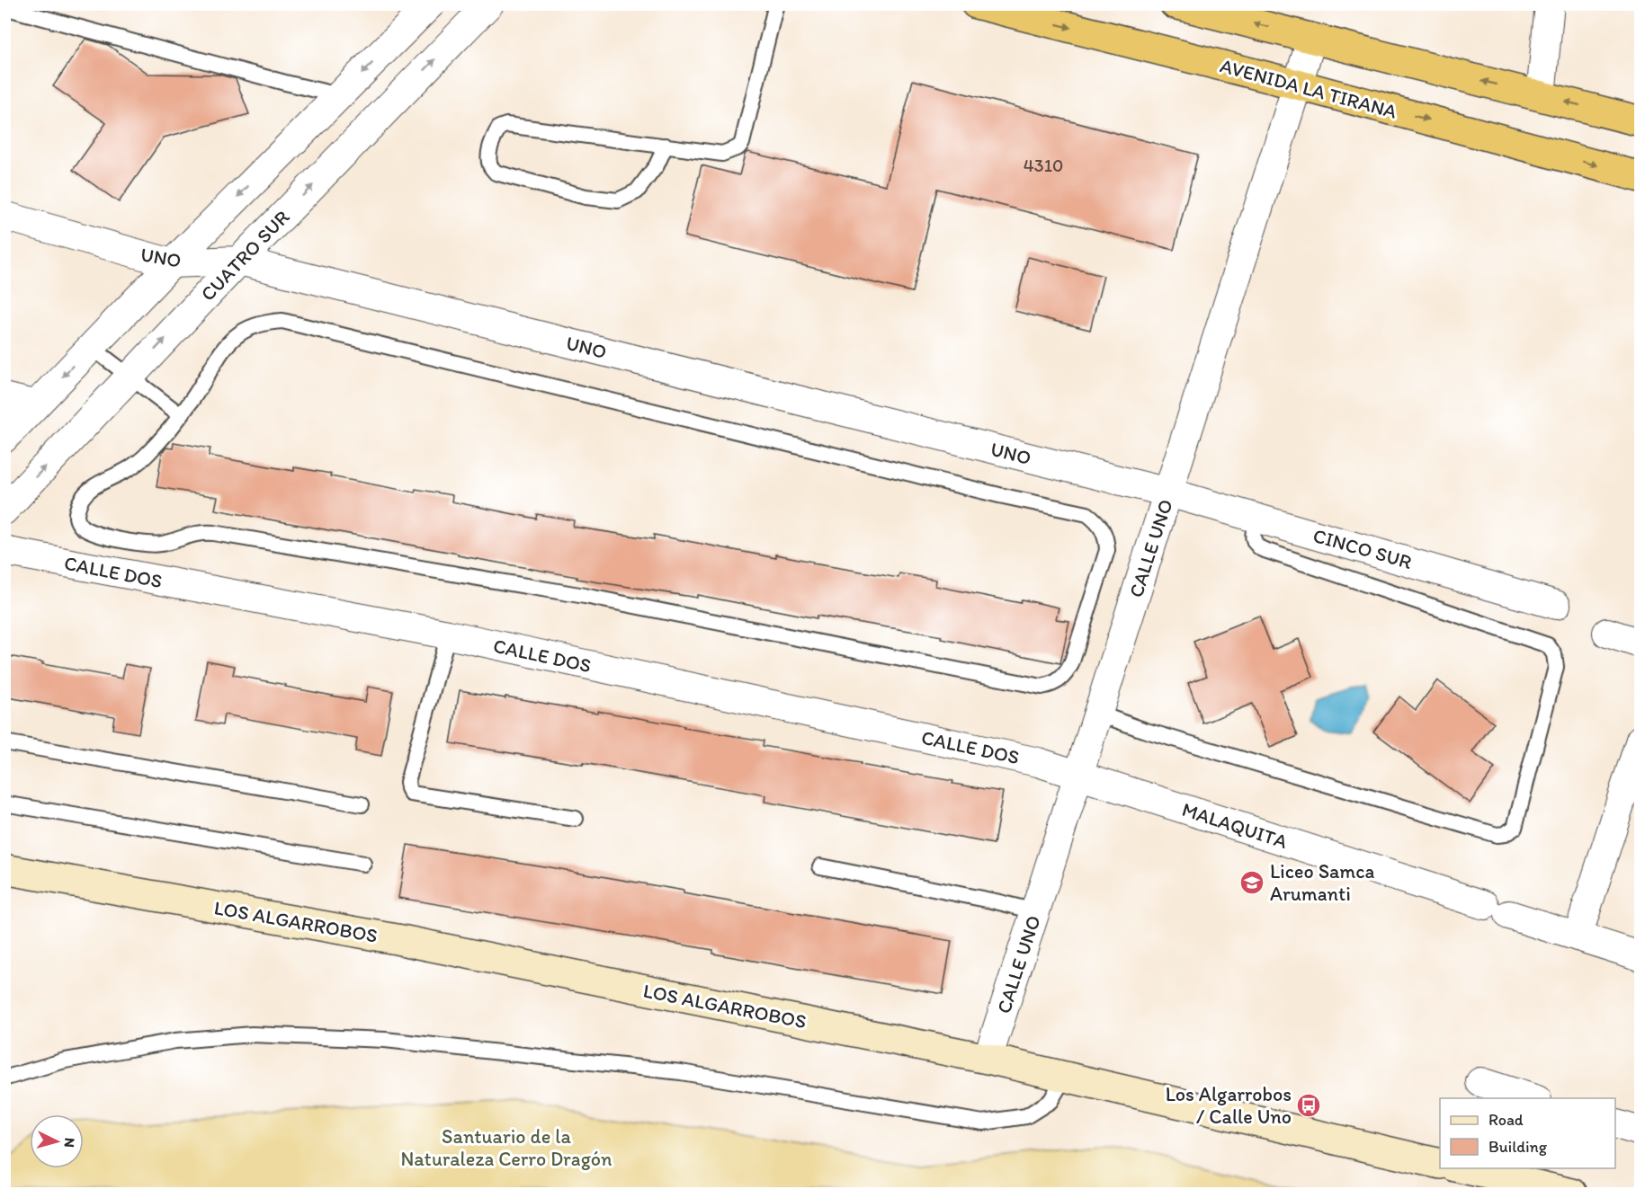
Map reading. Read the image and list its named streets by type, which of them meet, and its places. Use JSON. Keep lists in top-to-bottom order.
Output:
{
  "streets": {
    "highway": ["AVENIDA LA TIRANA"],
    "street": [
      "CUATRO SUR",
      "UNO",
      "CALLE UNO",
      "CINCO SUR",
      "CALLE DOS",
      "MALAQUITA",
      "LOS ALGARROBOS"
    ]
  },
  "crossings": [
    ["AVENIDA LA TIRANA", "CALLE UNO"],
    ["CUATRO SUR", "UNO"],
    ["UNO", "CALLE UNO"],
    ["UNO", "CINCO SUR"],
    ["CALLE UNO", "CINCO SUR"],
    ["CALLE UNO", "CALLE DOS"],
    ["CALLE UNO", "MALAQUITA"],
    ["CALLE UNO", "LOS ALGARROBOS"],
    ["CALLE DOS", "MALAQUITA"]
  ],
  "parks": ["Santuario de la Naturaleza Cerro Dragón"],
  "places": {
    "school or university": ["Liceo Samca Arumanti"],
    "bus stop": ["Los Algarrobos / Calle Uno"]
  },
  "house_numbers": ["4310"],
  "legend": ["Road", "Building"],
  "north": "right"
}
